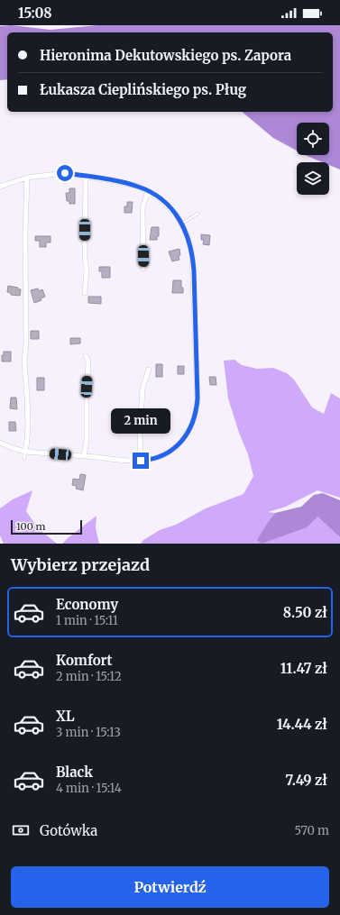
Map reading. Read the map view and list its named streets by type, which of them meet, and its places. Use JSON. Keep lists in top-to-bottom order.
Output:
{
  "scale_bar": "100 m",
  "page": {
    "status": "15:08",
    "banner": ["Hieronima Dekutowskiego ps. Zapora", "Łukasza Cieplińskiego ps. Pług"],
    "bubble": "2 min",
    "scale": "100 m",
    "heading": "Wybierz przejazd",
    "list": [
      {
        "name": "Economy",
        "note": "1 min · 15:11",
        "value": "8.50 zł"
      },
      {
        "name": "Komfort",
        "note": "2 min · 15:12",
        "value": "11.47 zł"
      },
      {
        "name": "XL",
        "note": "3 min · 15:13",
        "value": "14.44 zł"
      },
      {
        "name": "Black",
        "note": "4 min · 15:14",
        "value": "7.49 zł"
      }
    ],
    "pay": ["Gotówka", "570 m"],
    "buttons": "Potwierdź"
  }
}
